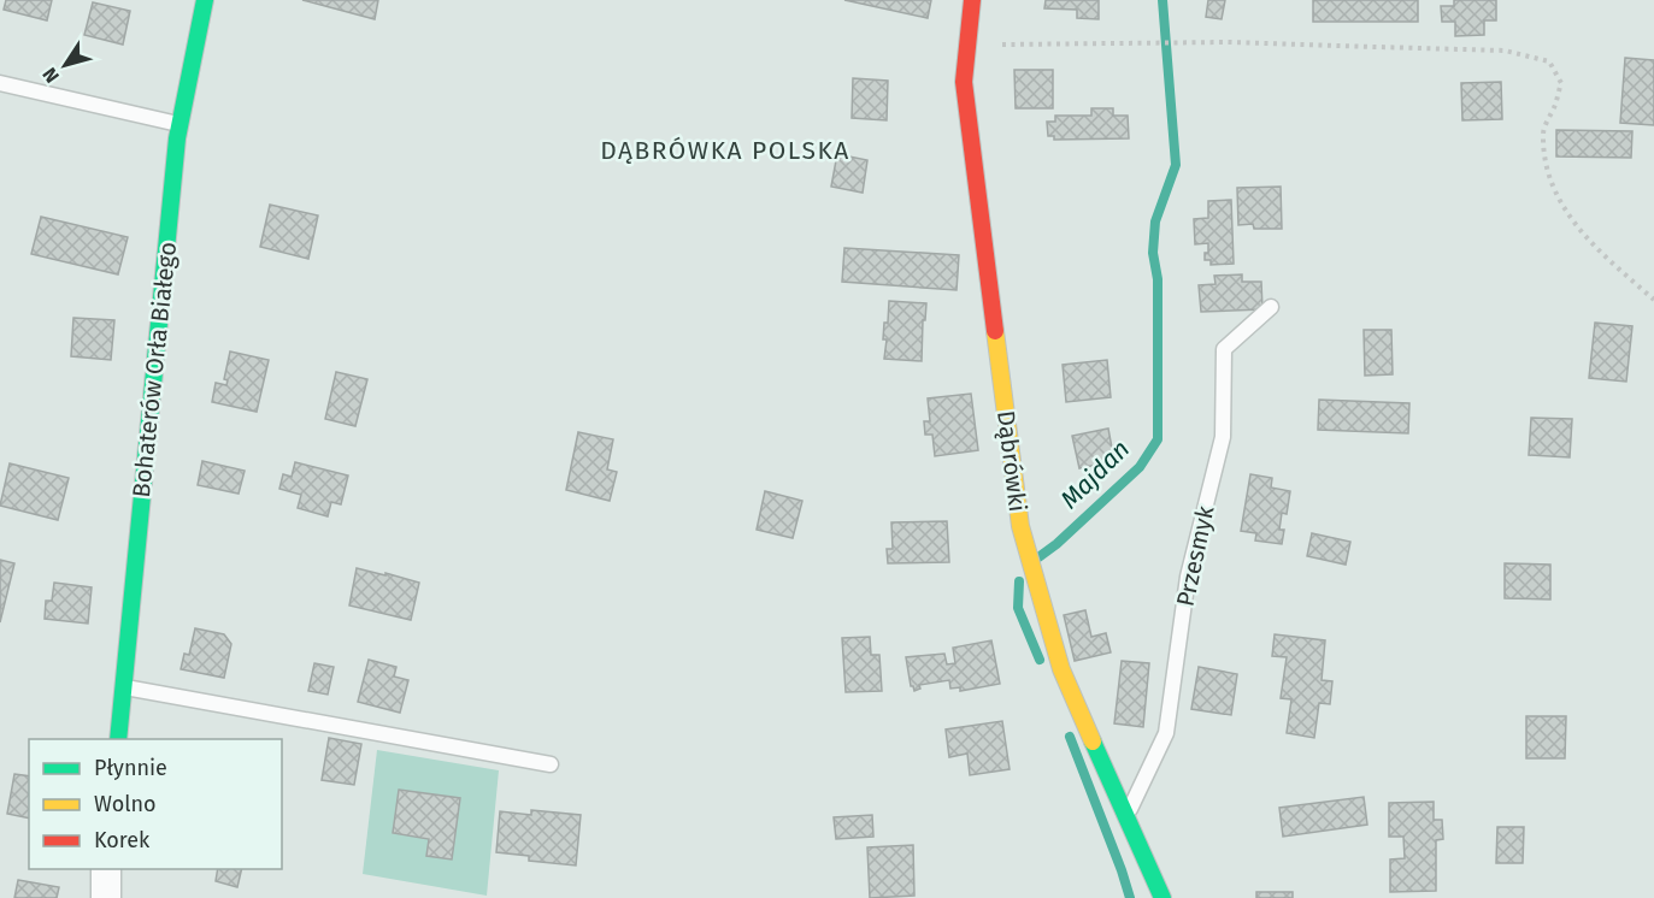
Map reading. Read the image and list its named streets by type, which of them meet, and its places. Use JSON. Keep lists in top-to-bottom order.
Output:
{
  "streets": {
    "street": ["Bohaterów Orła Białego", "Dąbrówki"],
    "lane": ["Przesmyk"]
  },
  "crossings": [
    ["Dąbrówki", "Przesmyk"]
  ],
  "districts": ["DĄBRÓWKA POLSKA"],
  "water": ["Majdan"],
  "legend": ["Płynnie", "Wolno", "Korek"],
  "north": "bottom left"
}
